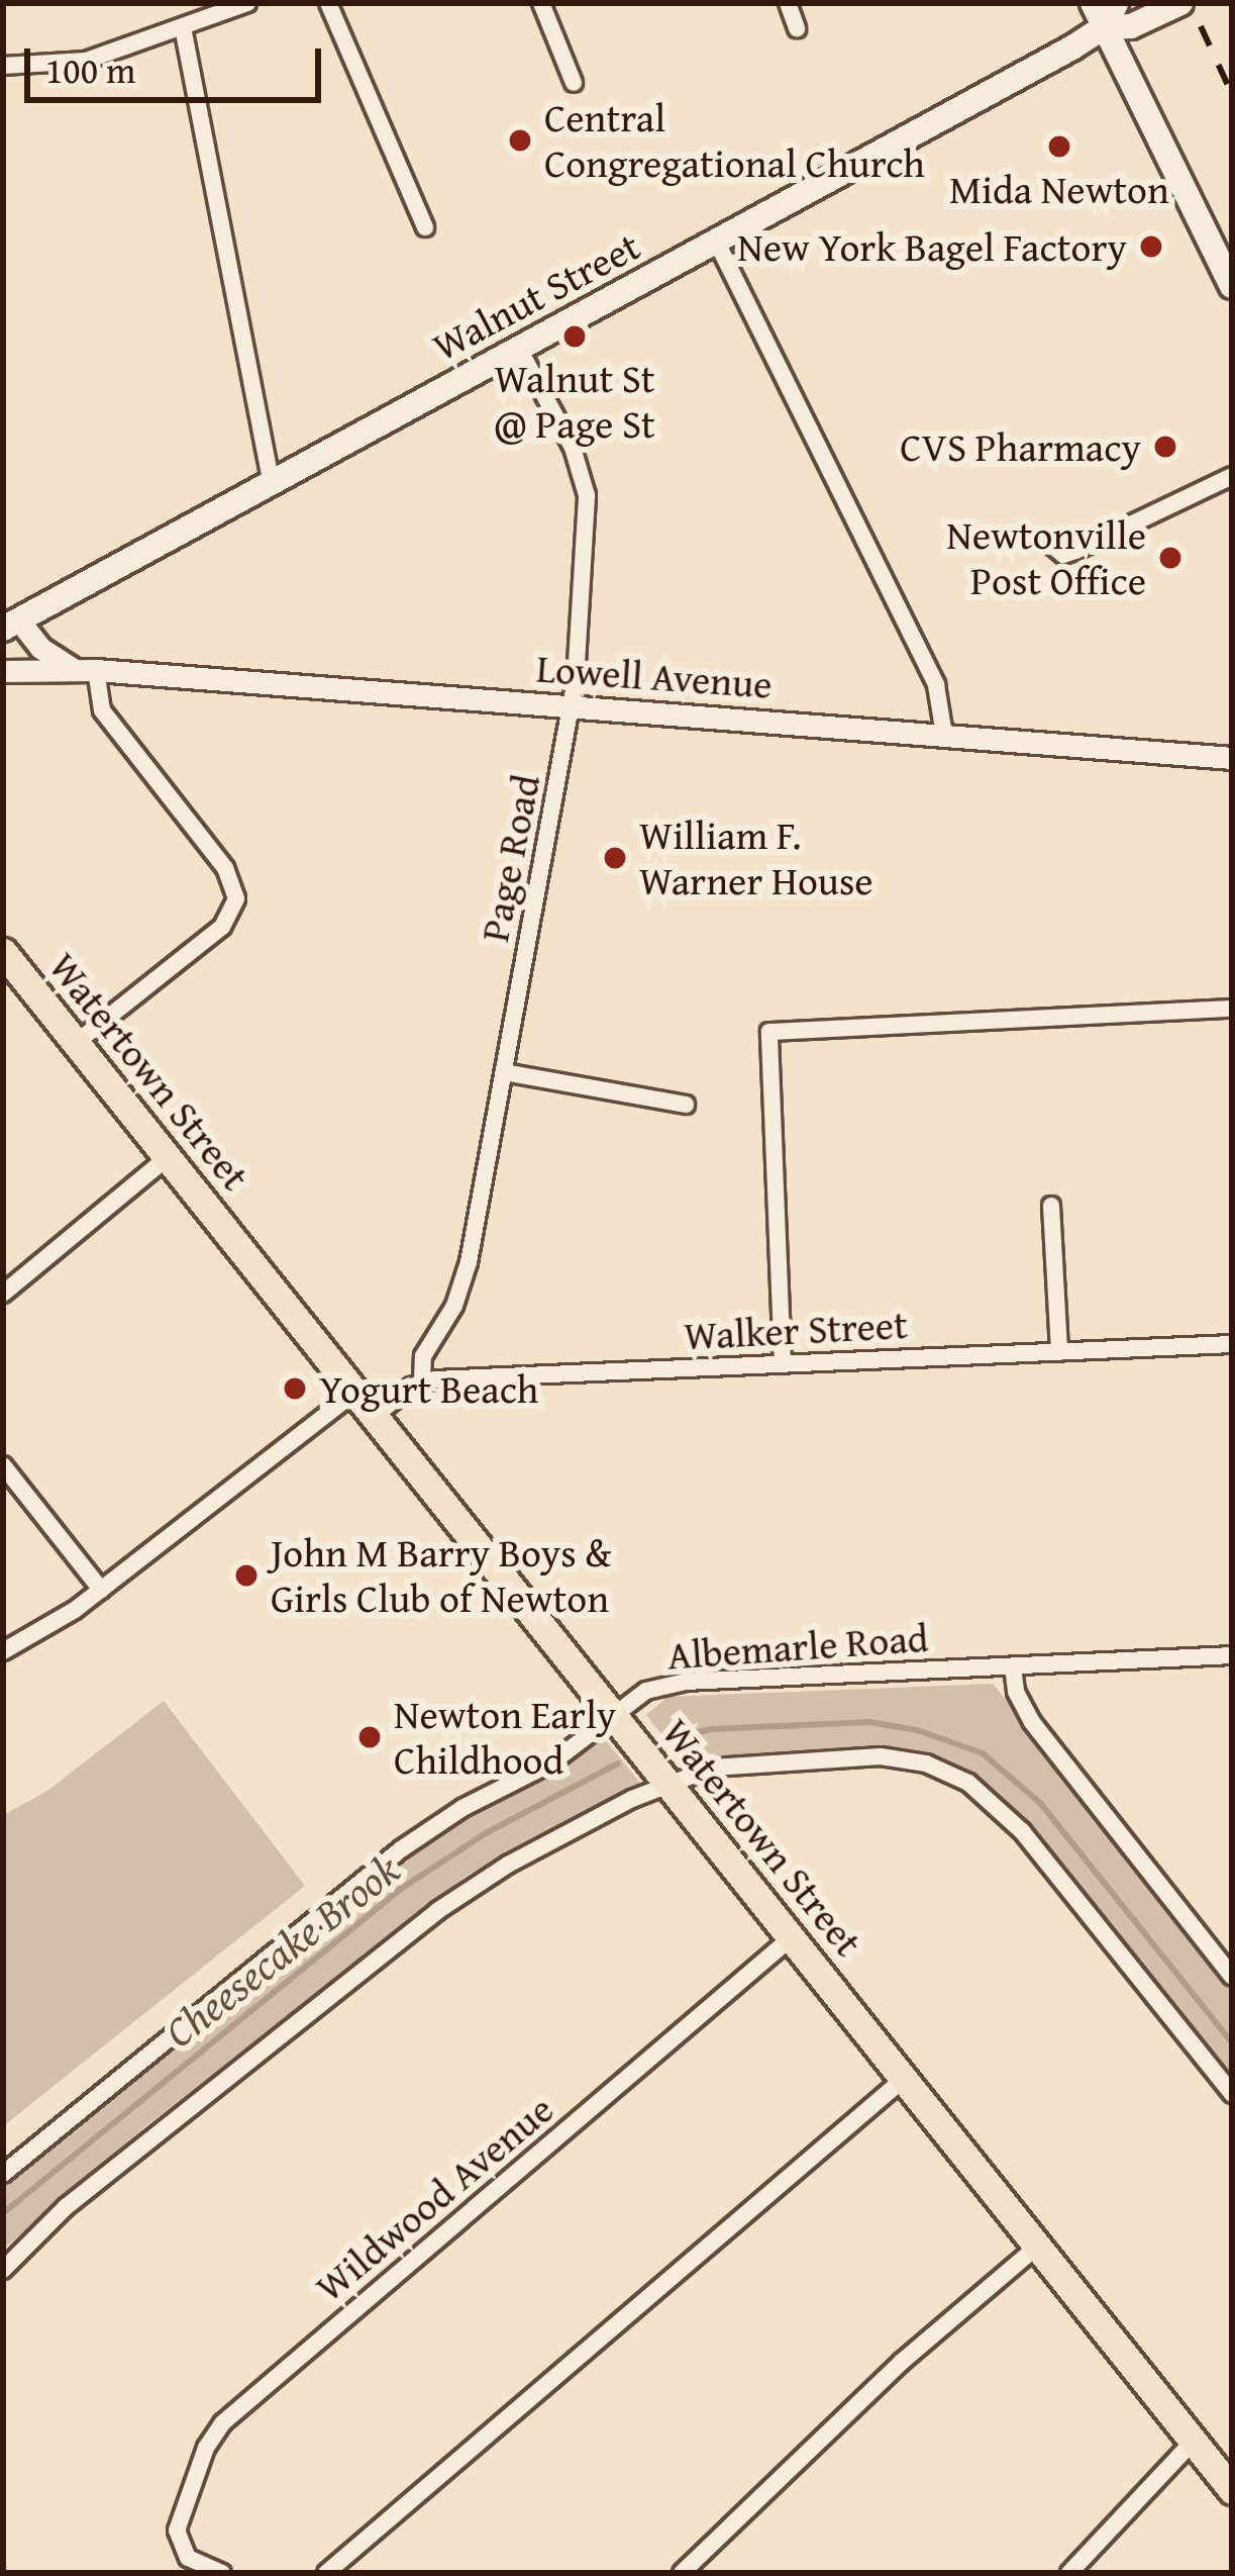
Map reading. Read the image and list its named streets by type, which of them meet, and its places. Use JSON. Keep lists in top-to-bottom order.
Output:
{
  "streets": {
    "main road": ["Walnut Street", "Watertown Street"],
    "street": [
      "Lowell Avenue",
      "Page Road",
      "Walker Street",
      "Albemarle Road",
      "Wildwood Avenue"
    ]
  },
  "crossings": [
    ["Walnut Street", "Page Road"],
    ["Lowell Avenue", "Page Road"],
    ["Page Road", "Walker Street"],
    ["Watertown Street", "Albemarle Road"],
    ["Watertown Street", "Wildwood Avenue"]
  ],
  "water": ["Cheesecake Brook"],
  "places": [
    "Central Congregational Church",
    "Mida Newton",
    "New York Bagel Factory",
    "Walnut St @ Page St",
    "CVS Pharmacy",
    "Newtonville Post Office",
    "William F. Warner House",
    "Yogurt Beach",
    "John M Barry Boys & Girls Club of Newton",
    "Newton Early Childhood"
  ],
  "scale_bar": "100 m"
}
